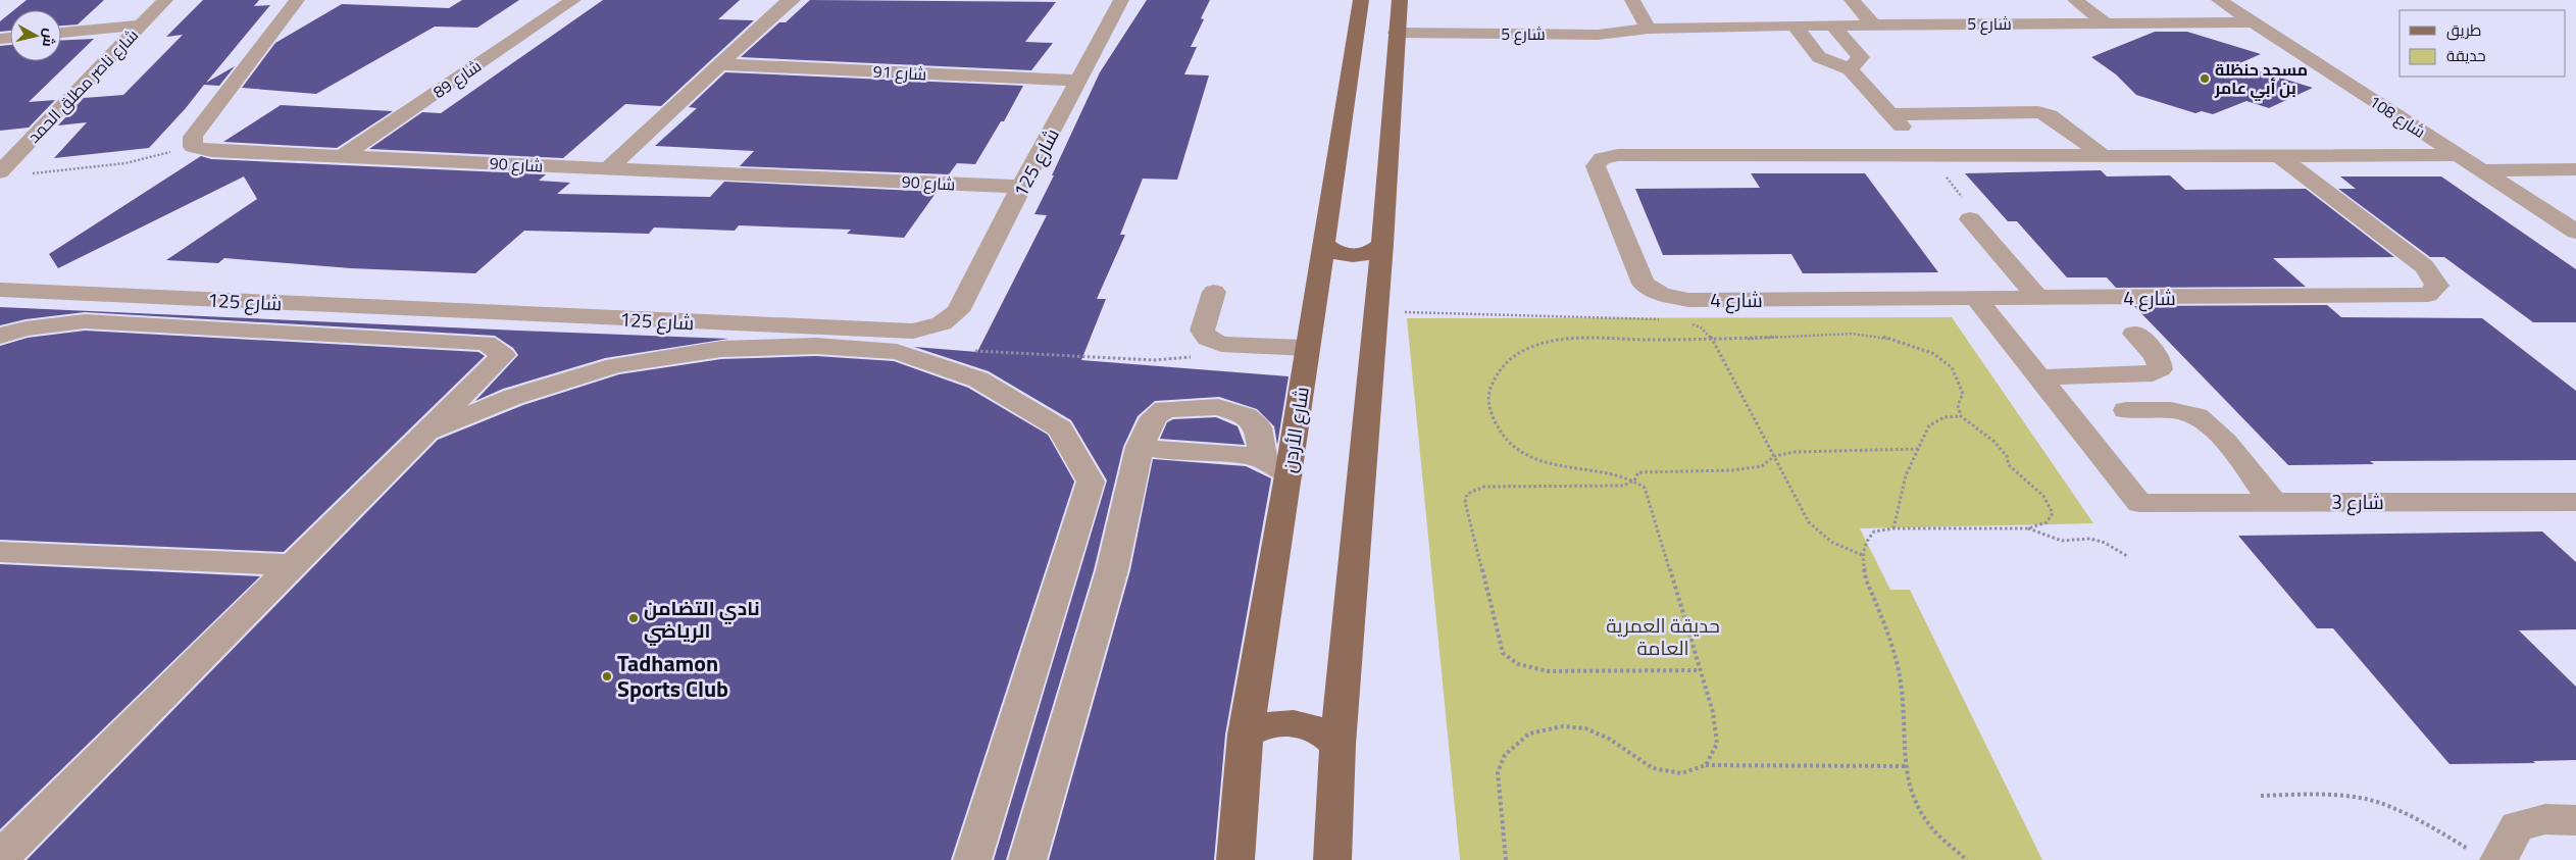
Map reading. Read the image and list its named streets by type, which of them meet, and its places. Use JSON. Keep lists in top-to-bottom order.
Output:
{
  "streets": {
    "main road": ["شارع الأردن"],
    "street": [
      "شارع 5",
      "شارع 91",
      "شارع 89",
      "شارع ناصر مطلق الحمد",
      "شارع 108",
      "شارع 125",
      "شارع 90",
      "شارع 4",
      "شارع 3"
    ]
  },
  "crossings": [
    ["شارع 5", "شارع 108"],
    ["شارع 91", "شارع 125"],
    ["شارع 89", "شارع 90"],
    ["شارع 108", "شارع 4"],
    ["شارع 125", "شارع 90"]
  ],
  "parks": ["حديقة العمرية العامة"],
  "places": ["مسجد حنظلة بن أبي عامر", "نادي التضامن الرياضي", "Tadhamon Sports Club"],
  "legend": ["طريق", "حديقة"],
  "north": "right"
}
